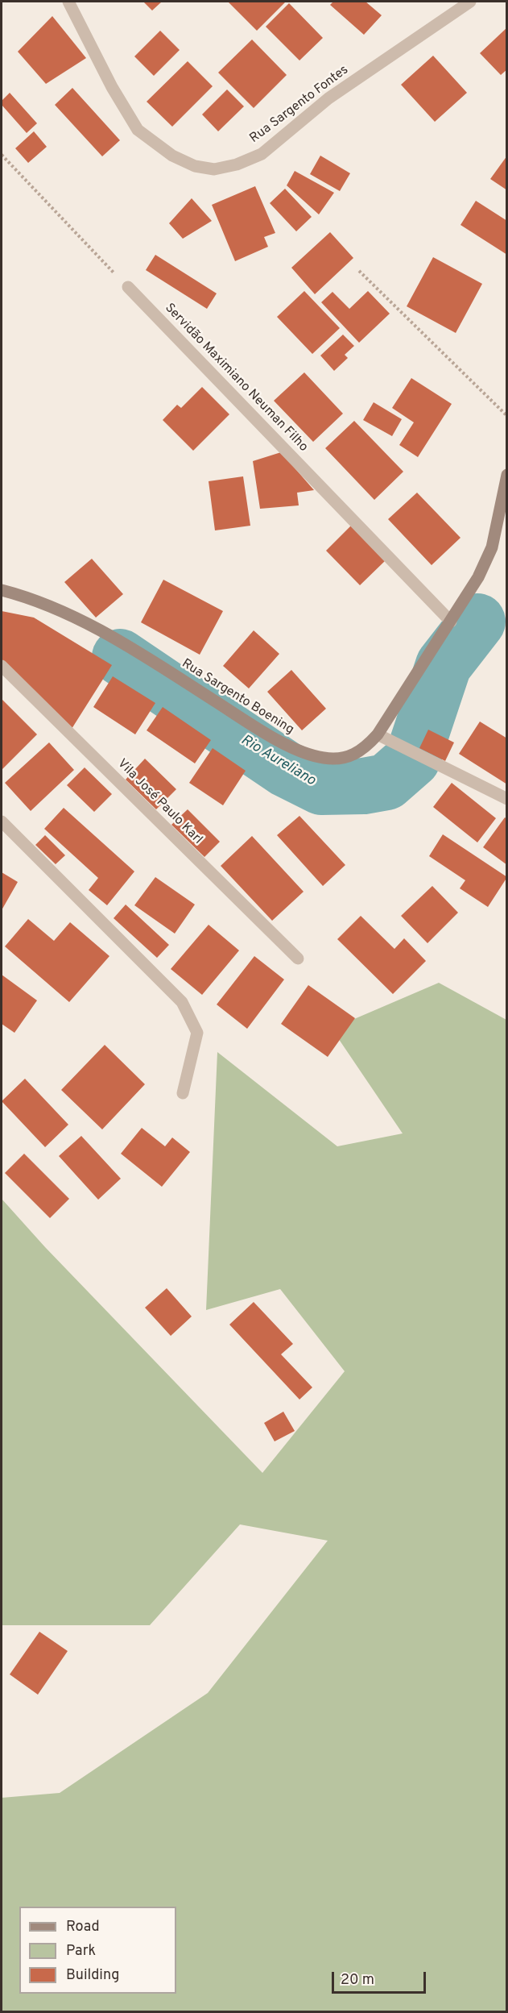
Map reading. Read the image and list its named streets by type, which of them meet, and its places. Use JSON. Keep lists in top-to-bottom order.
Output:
{
  "streets": {
    "street": [
      "Rua Sargento Fontes",
      "Servidão Maximiano Neuman Filho",
      "Rua Sargento Boening",
      "Vila José Paulo Karl"
    ]
  },
  "crossings": [
    ["Servidão Maximiano Neuman Filho", "Rua Sargento Boening"]
  ],
  "water": ["Rio Aureliano"],
  "legend": ["Road", "Park", "Building"],
  "scale_bar": "20 m"
}
